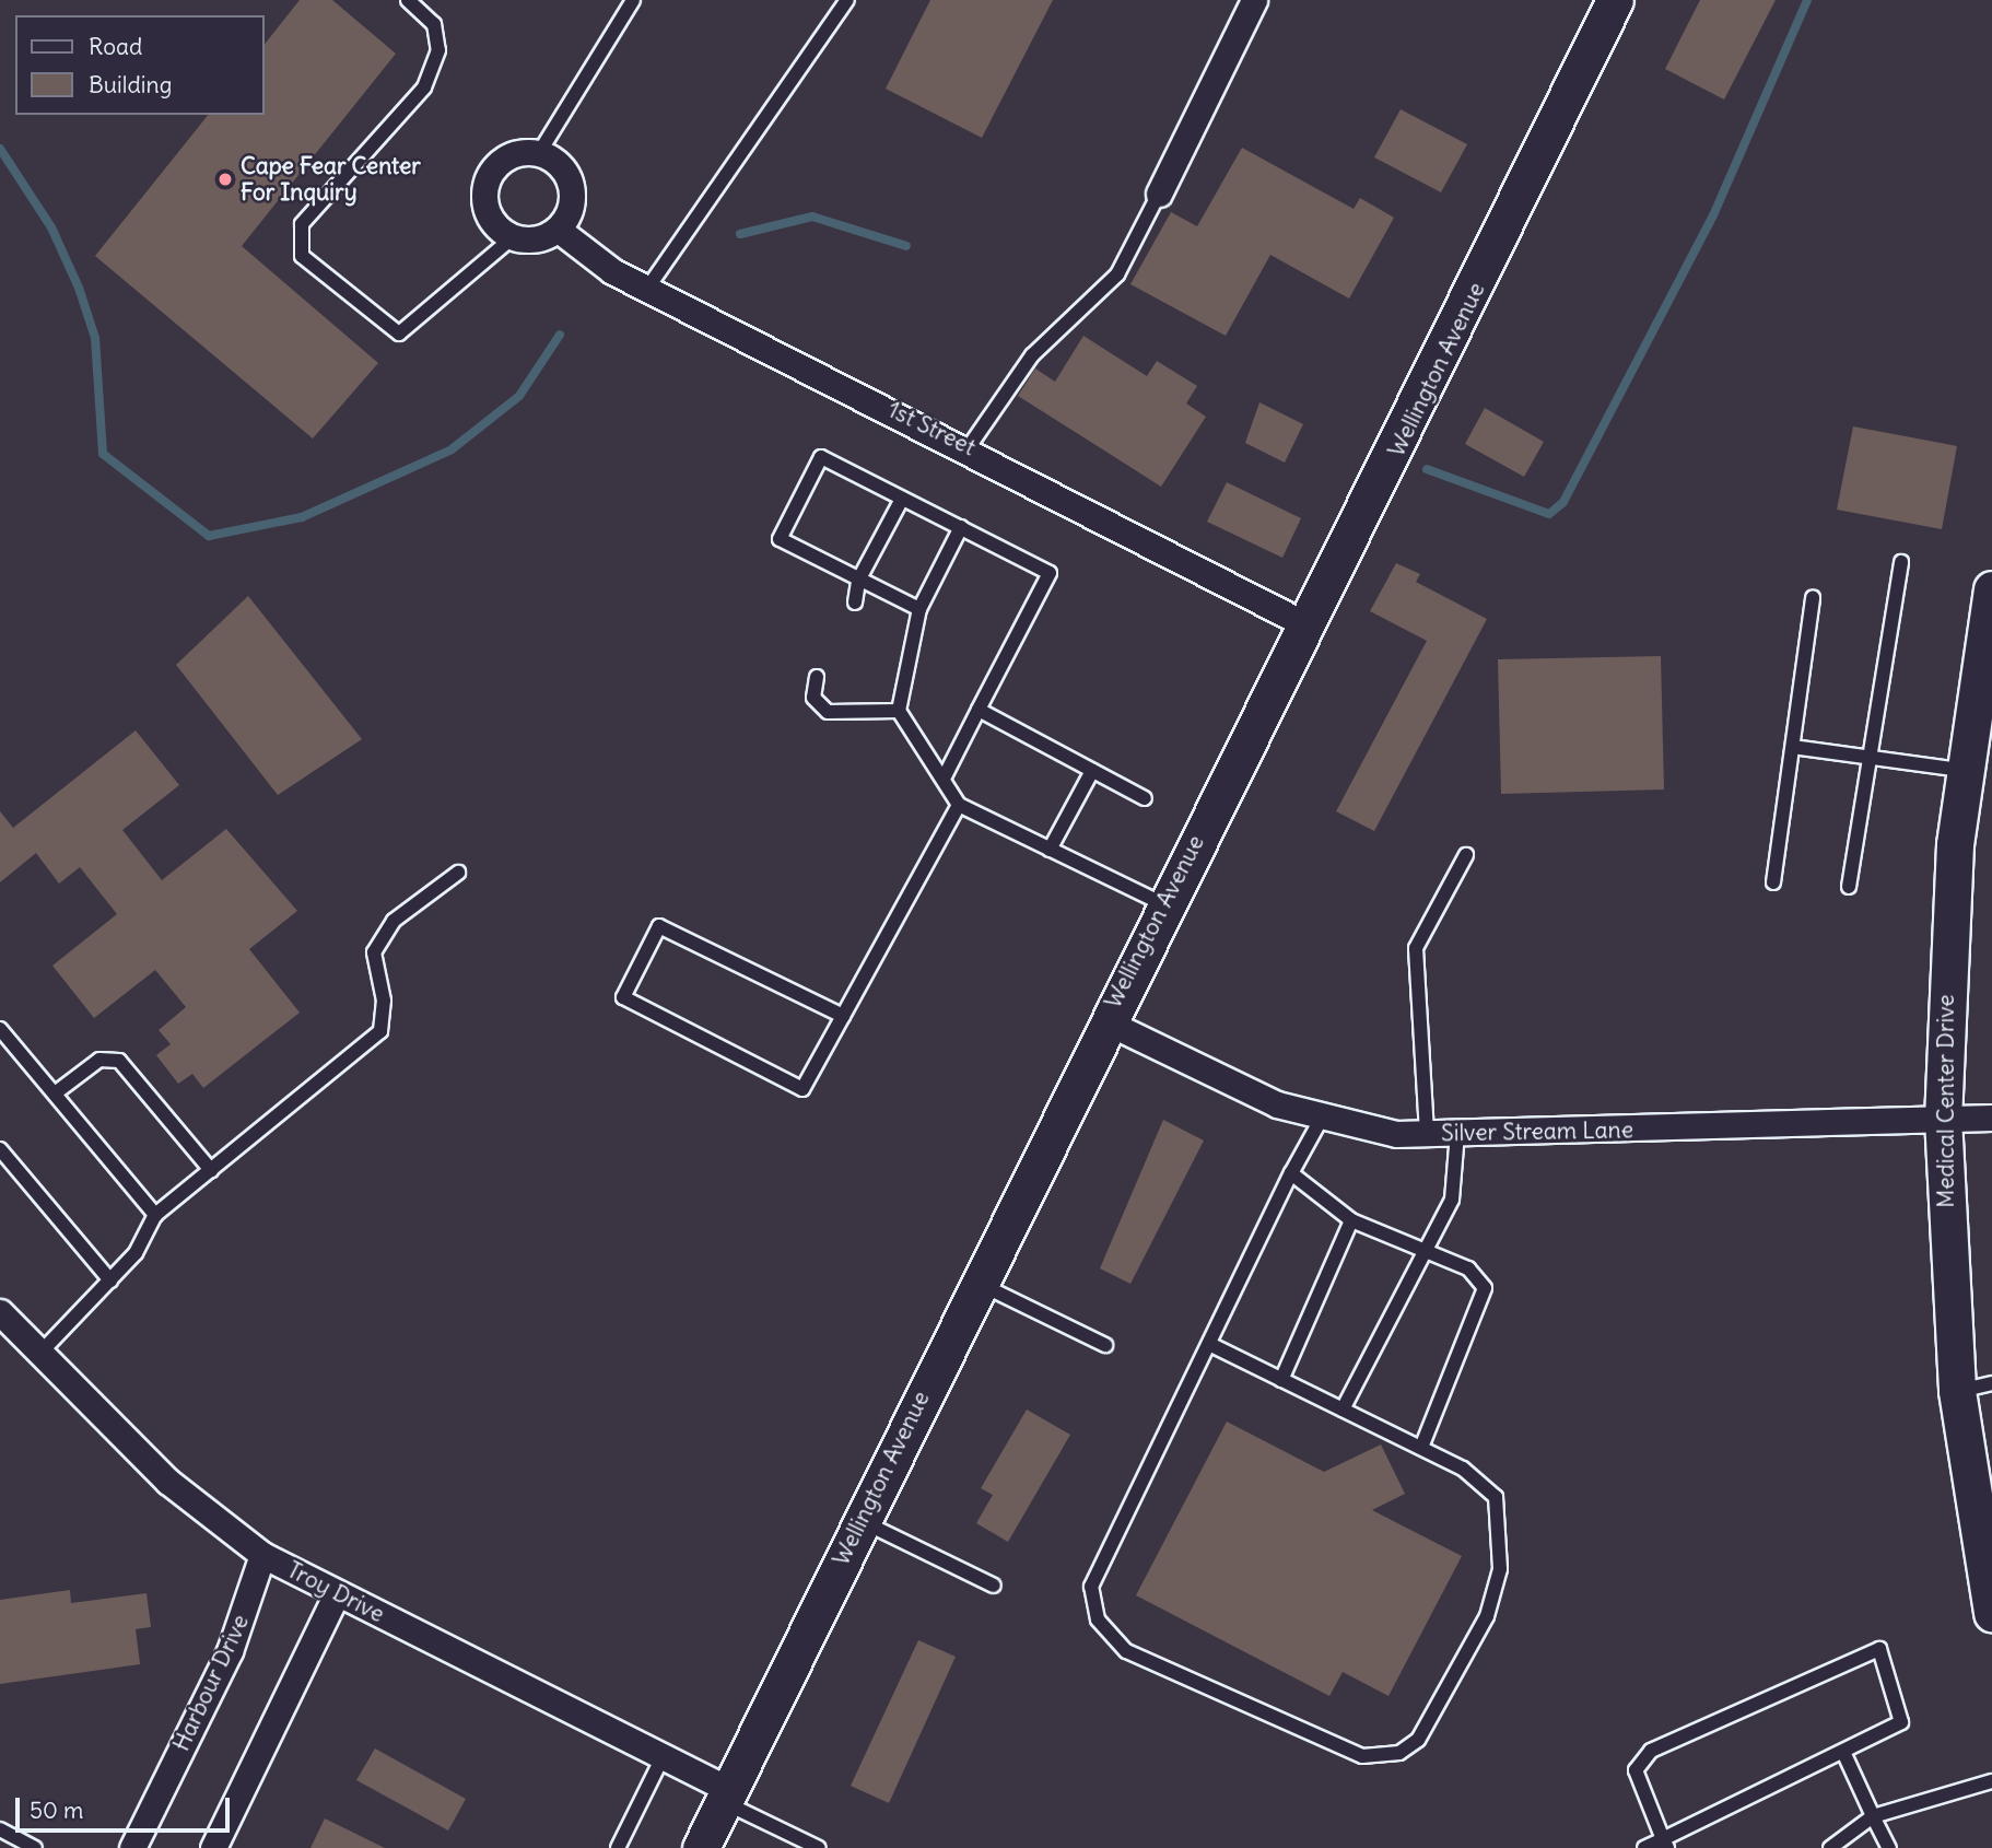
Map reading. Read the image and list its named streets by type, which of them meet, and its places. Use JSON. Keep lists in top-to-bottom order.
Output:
{
  "streets": {
    "street": [
      "Wellington Avenue",
      "1st Street",
      "Medical Center Drive",
      "Silver Stream Lane",
      "Troy Drive",
      "Harbour Drive"
    ]
  },
  "crossings": [
    ["Wellington Avenue", "1st Street"],
    ["Wellington Avenue", "Silver Stream Lane"],
    ["Wellington Avenue", "Troy Drive"],
    ["Medical Center Drive", "Silver Stream Lane"],
    ["Troy Drive", "Harbour Drive"]
  ],
  "places": ["Cape Fear Center For Inquiry"],
  "legend": ["Road", "Building"],
  "scale_bar": "50 m"
}
